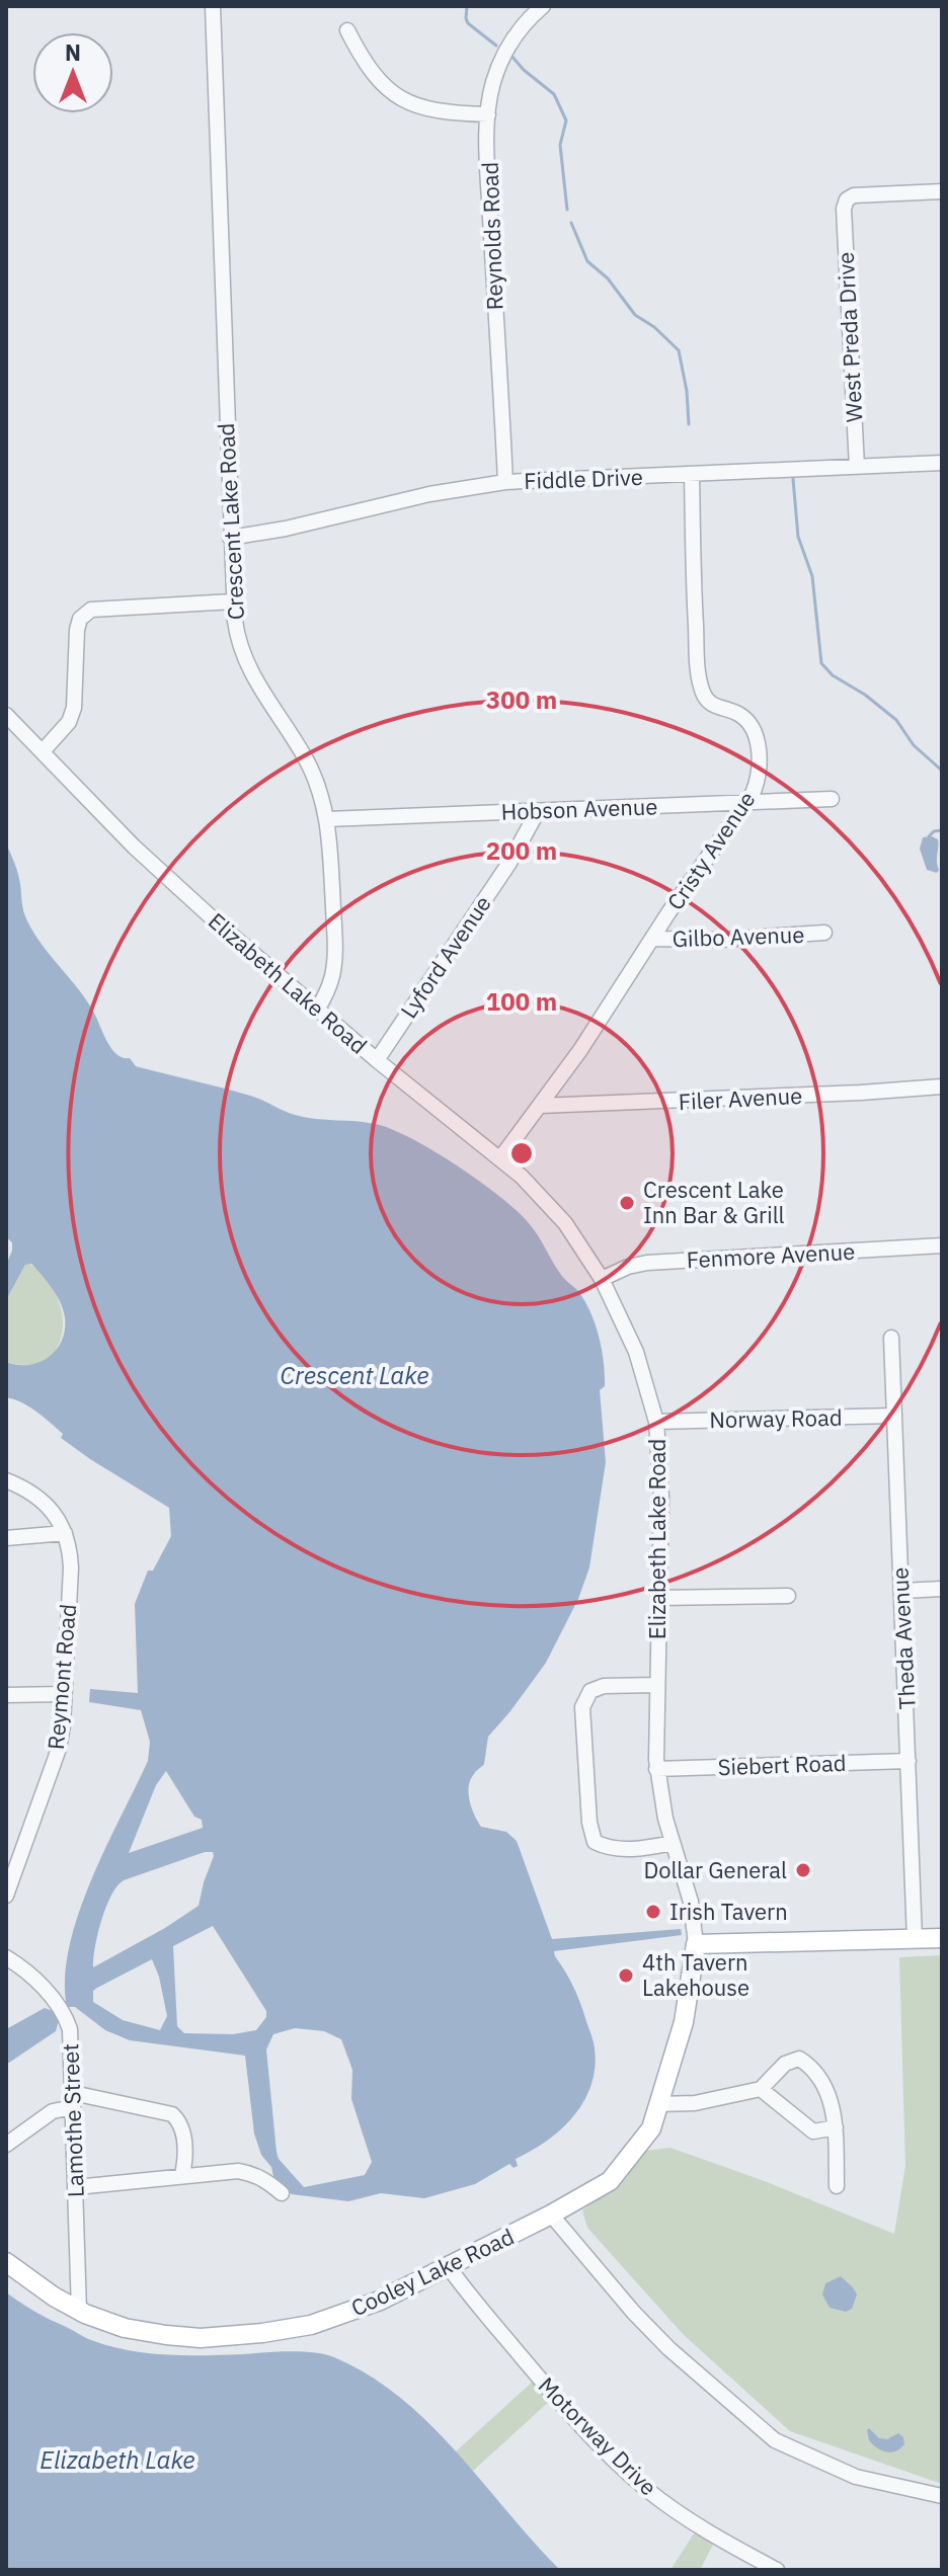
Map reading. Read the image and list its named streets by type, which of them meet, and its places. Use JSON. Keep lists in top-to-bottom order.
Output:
{
  "streets": {
    "main road": ["Cooley Lake Road"],
    "street": [
      "Reynolds Road",
      "West Preda Drive",
      "Fiddle Drive",
      "Crescent Lake Road",
      "Hobson Avenue",
      "Cristy Avenue",
      "Gilbo Avenue",
      "Lyford Avenue",
      "Elizabeth Lake Road",
      "Filer Avenue",
      "Fenmore Avenue",
      "Norway Road",
      "Theda Avenue",
      "Reymont Road",
      "Siebert Road",
      "Lamothe Street",
      "Motorway Drive"
    ]
  },
  "crossings": [
    ["Reynolds Road", "Fiddle Drive"],
    ["West Preda Drive", "Fiddle Drive"],
    ["Fiddle Drive", "Crescent Lake Road"],
    ["Fiddle Drive", "Cristy Avenue"],
    ["Crescent Lake Road", "Hobson Avenue"],
    ["Crescent Lake Road", "Elizabeth Lake Road"],
    ["Hobson Avenue", "Cristy Avenue"],
    ["Hobson Avenue", "Lyford Avenue"],
    ["Cristy Avenue", "Gilbo Avenue"],
    ["Cristy Avenue", "Elizabeth Lake Road"],
    ["Cristy Avenue", "Filer Avenue"],
    ["Lyford Avenue", "Elizabeth Lake Road"],
    ["Elizabeth Lake Road", "Fenmore Avenue"],
    ["Elizabeth Lake Road", "Norway Road"],
    ["Elizabeth Lake Road", "Siebert Road"],
    ["Elizabeth Lake Road", "Cooley Lake Road"],
    ["Norway Road", "Theda Avenue"],
    ["Theda Avenue", "Siebert Road"],
    ["Lamothe Street", "Cooley Lake Road"],
    ["Cooley Lake Road", "Motorway Drive"]
  ],
  "water": ["Crescent Lake", "Elizabeth Lake"],
  "places": [
    "Crescent Lake Inn Bar & Grill",
    "Dollar General",
    "Irish Tavern",
    "4th Tavern Lakehouse"
  ],
  "north": "top",
  "rings": ["300 m", "200 m", "100 m"]
}
